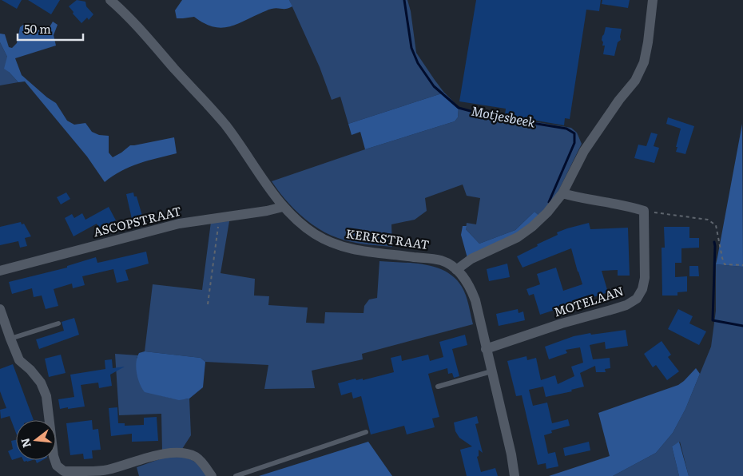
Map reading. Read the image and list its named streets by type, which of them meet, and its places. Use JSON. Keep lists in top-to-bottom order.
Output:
{
  "streets": {
    "street": ["ASCOPSTRAAT", "KERKSTRAAT", "MOTELAAN"]
  },
  "crossings": [
    ["ASCOPSTRAAT", "KERKSTRAAT"],
    ["KERKSTRAAT", "MOTELAAN"]
  ],
  "water": ["Motjesbeek"],
  "scale_bar": "50 m",
  "north": "left"
}
